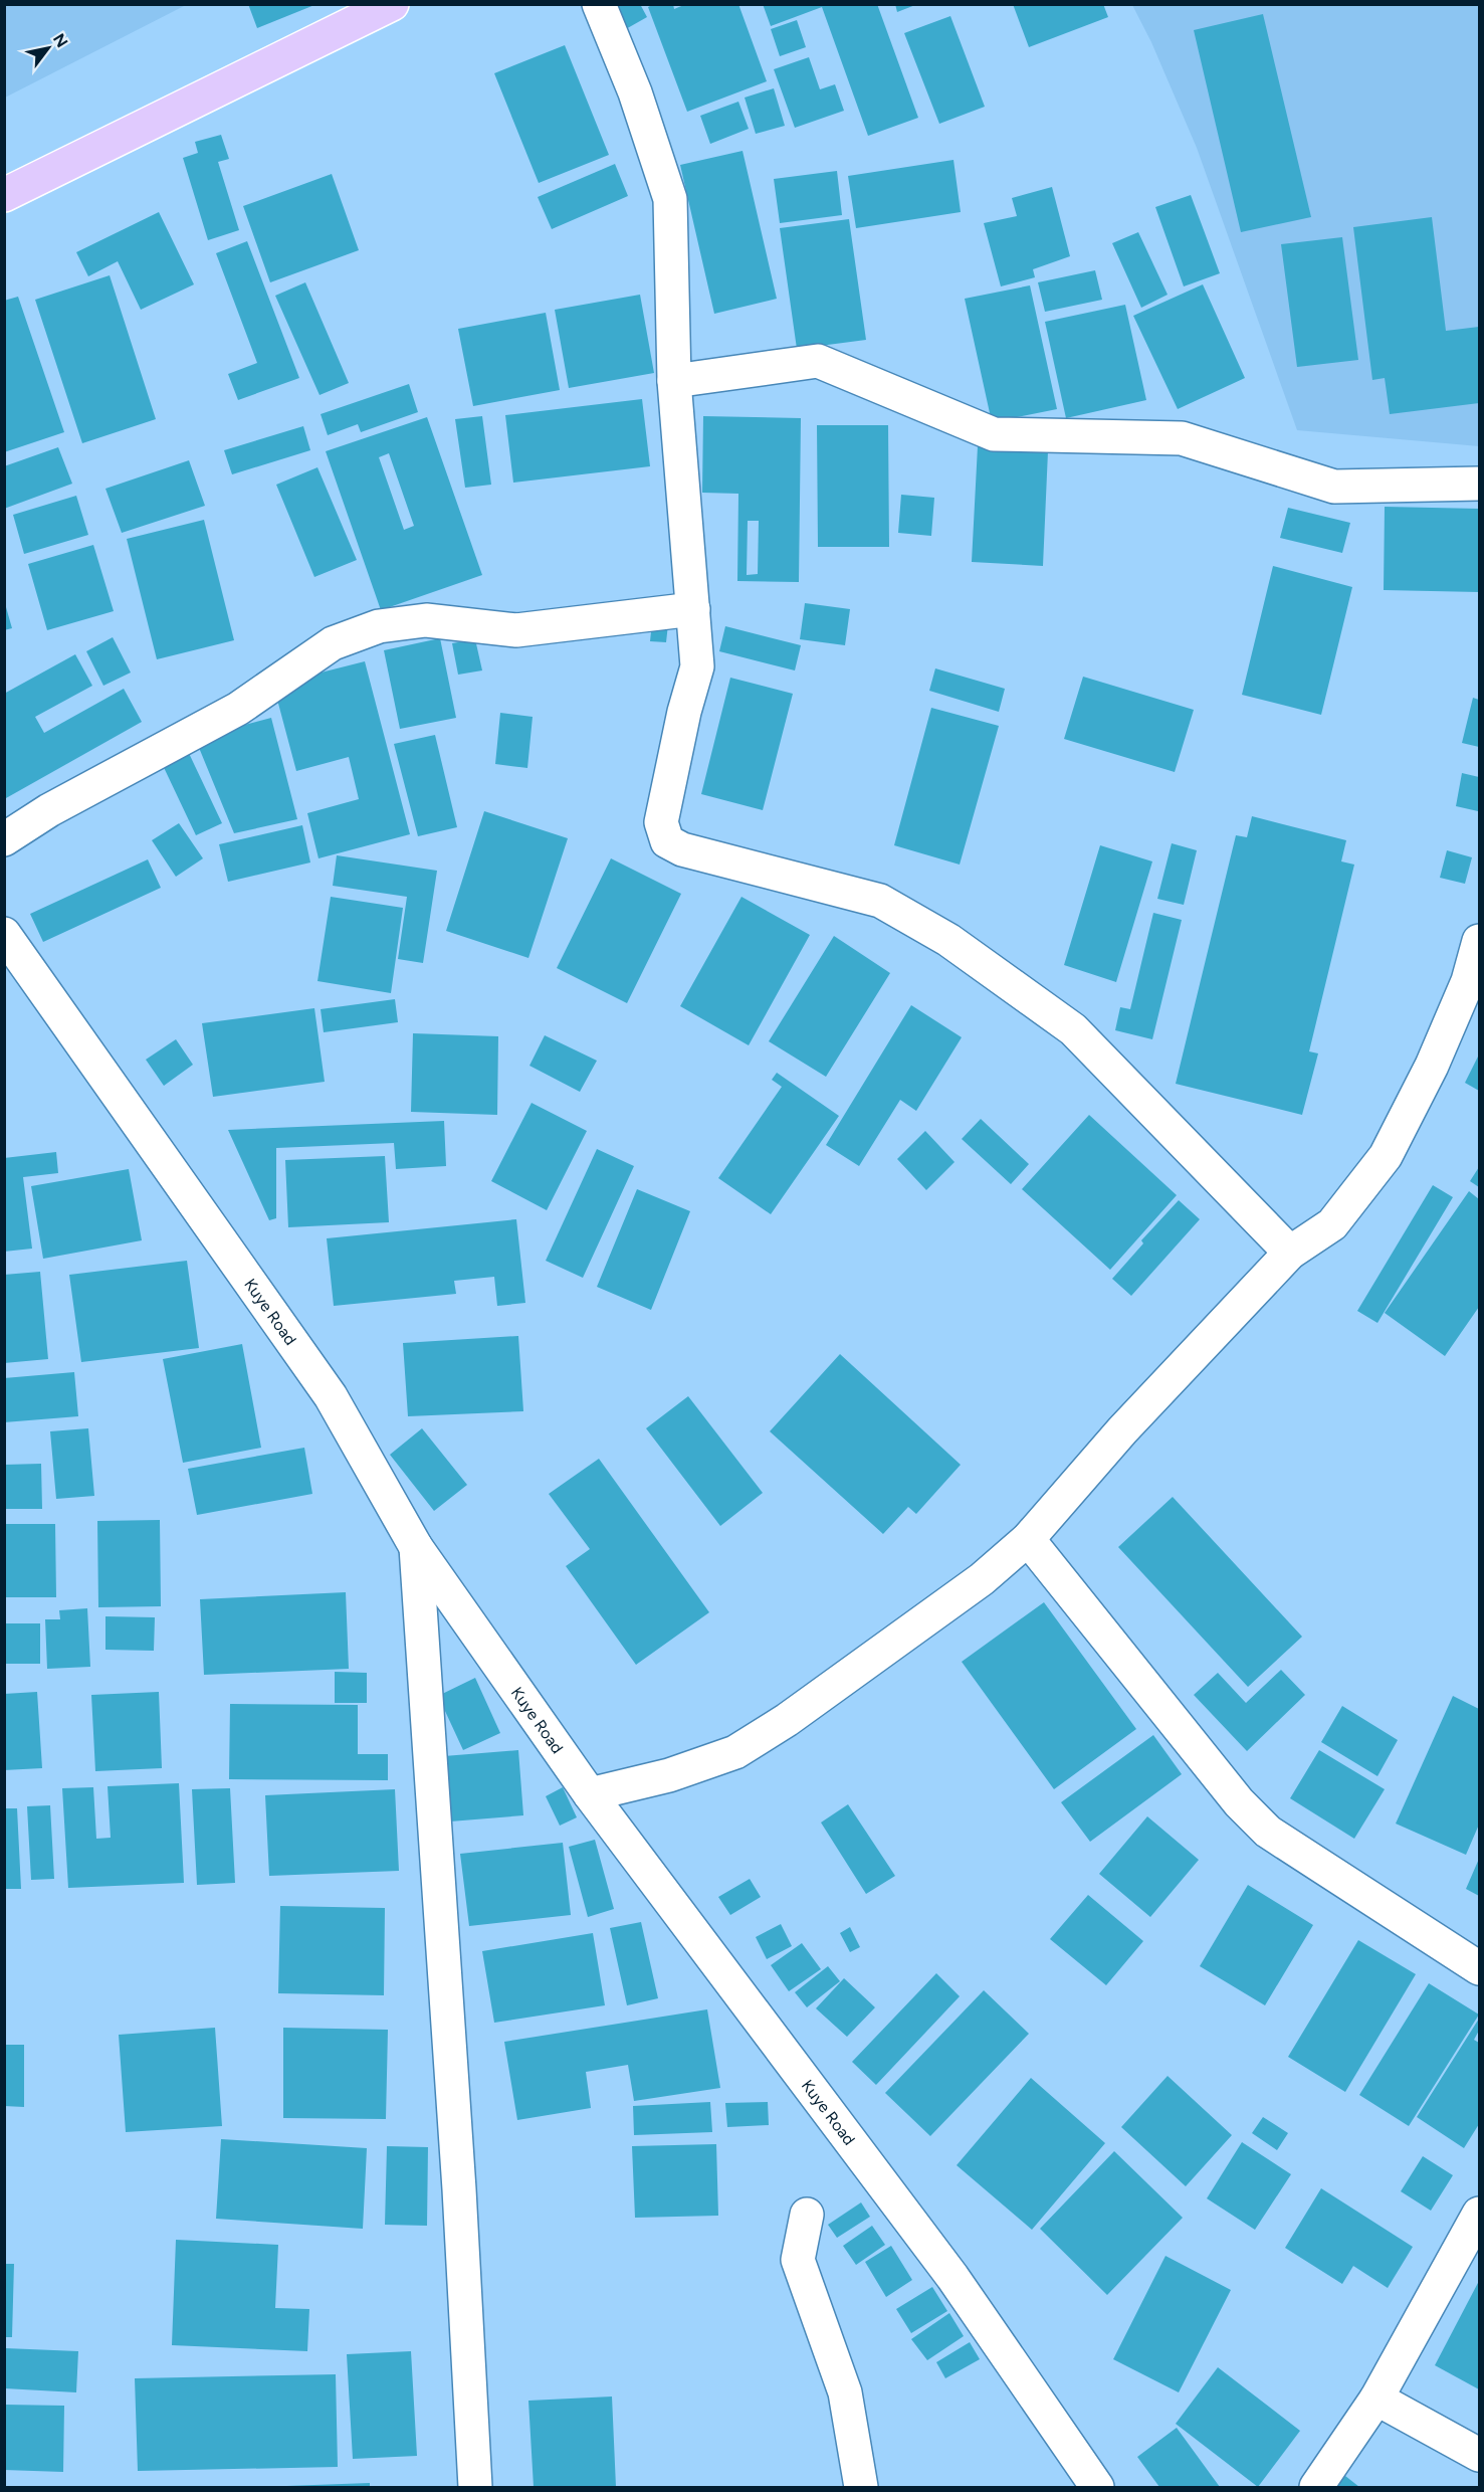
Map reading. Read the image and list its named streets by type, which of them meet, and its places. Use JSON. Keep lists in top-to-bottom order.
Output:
{
  "streets": {
    "street": ["Kuye Road"]
  },
  "north": "top right"
}
